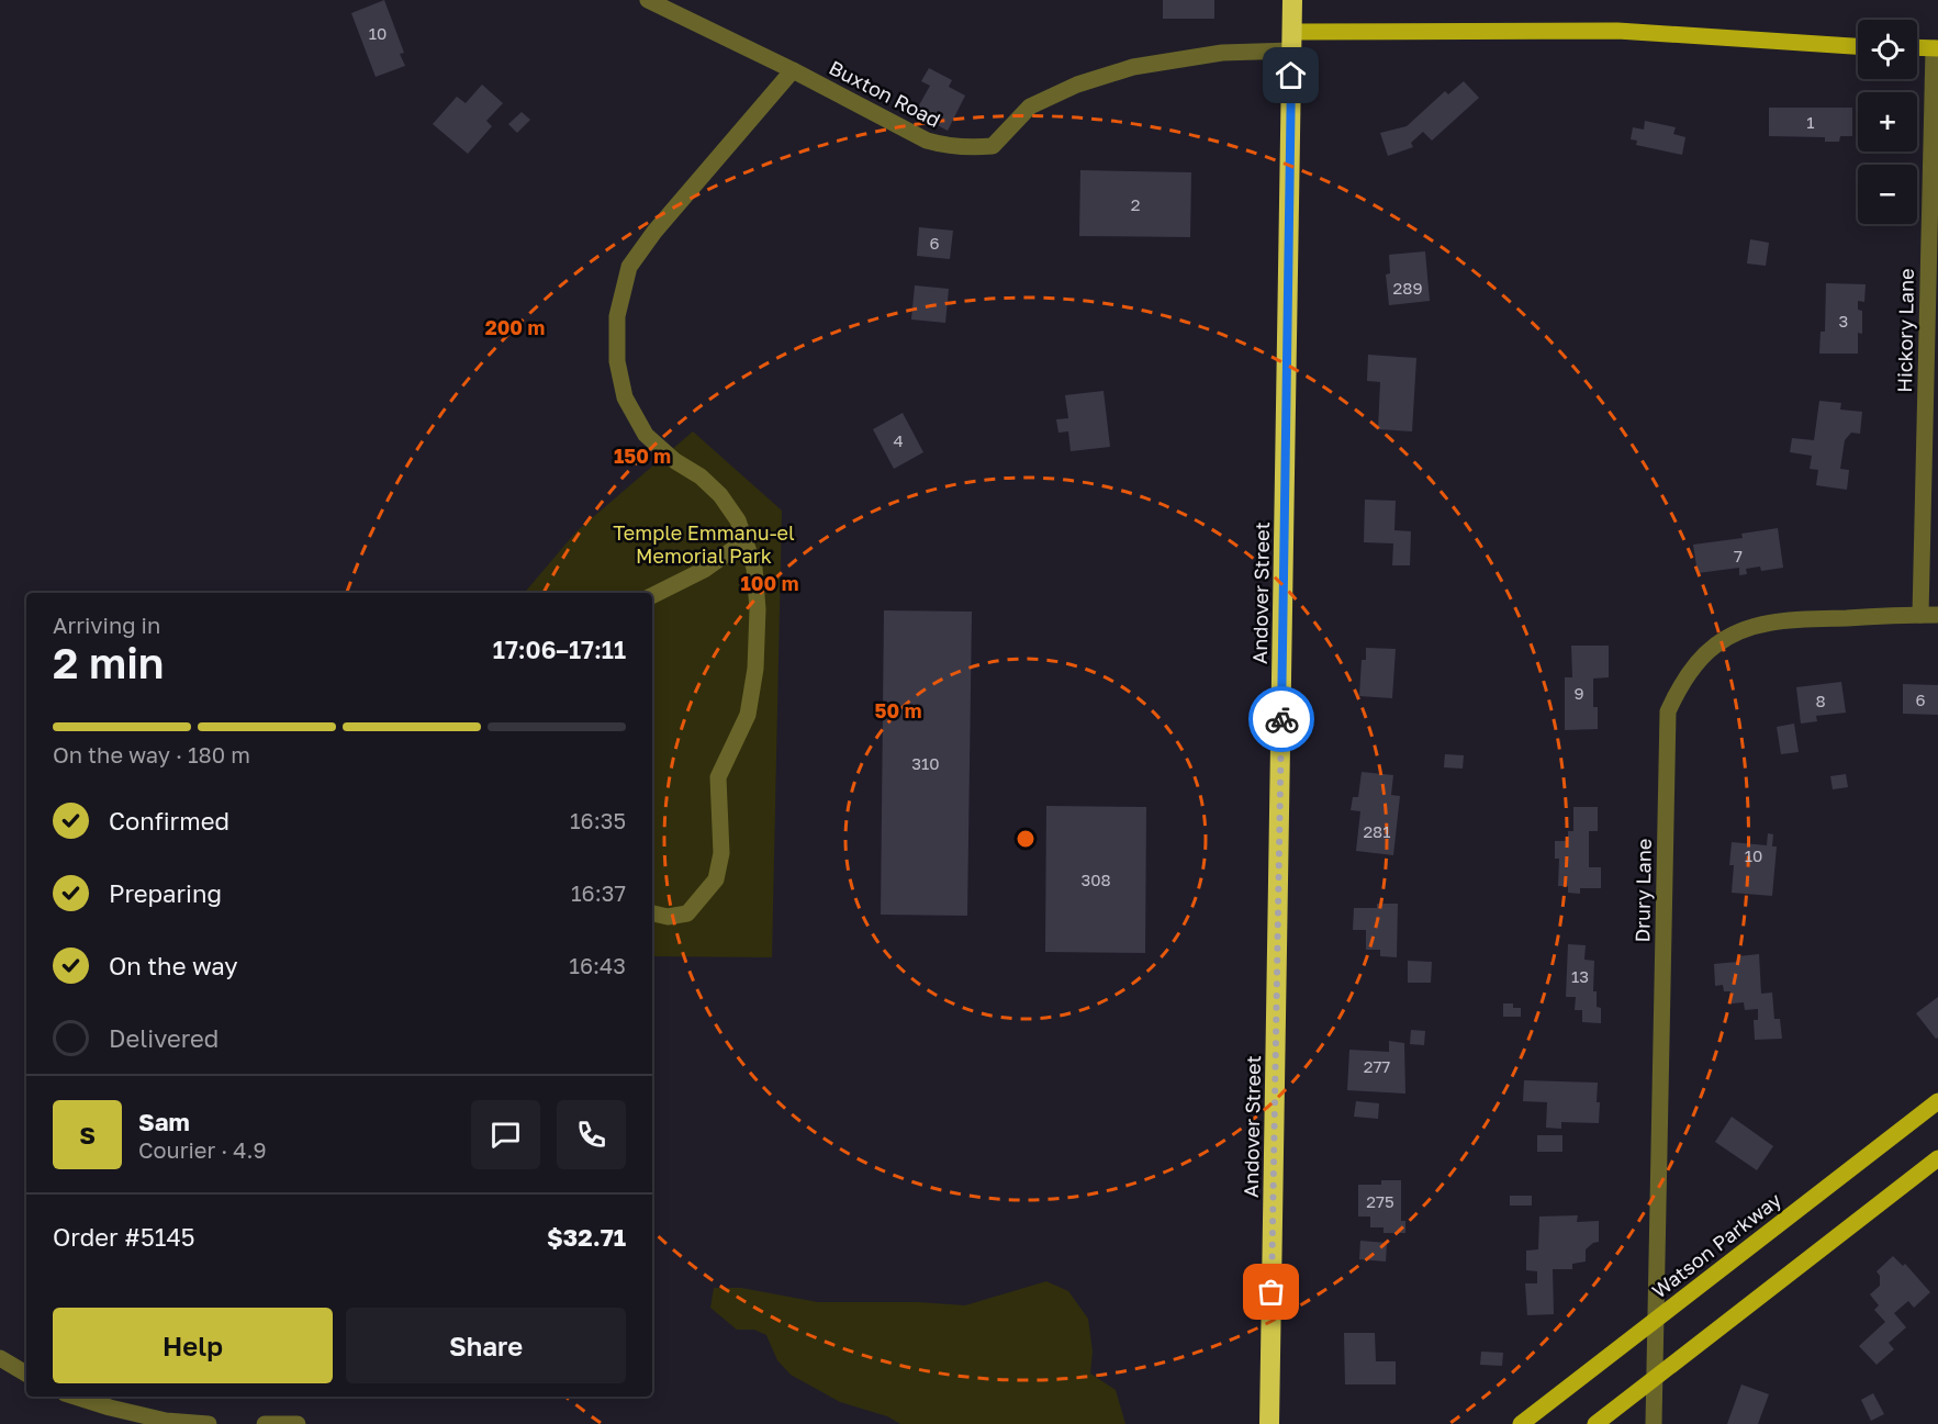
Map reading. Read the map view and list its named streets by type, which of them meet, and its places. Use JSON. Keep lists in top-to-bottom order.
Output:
{
  "streets": {
    "highway": ["Andover Street"],
    "main road": ["Watson Parkway"],
    "street": ["Buxton Road", "Hickory Lane", "Drury Lane"]
  },
  "crossings": [
    ["Buxton Road", "Andover Street"],
    ["Hickory Lane", "Drury Lane"],
    ["Drury Lane", "Watson Parkway"]
  ],
  "parks": ["Temple Emmanu-el Memorial Park"],
  "house_numbers": [
    "10",
    "1",
    "2",
    "6",
    "289",
    "3",
    "4",
    "7",
    "9",
    "6",
    "8",
    "310",
    "281",
    "10",
    "308",
    "13",
    "277",
    "275"
  ],
  "page": {
    "map_buttons": ["+", "−"],
    "heading": ["2 min", "Arriving in", "17:06–17:11"],
    "panel": [
      "Sam",
      "Courier · 4.9",
      "Order #5145",
      "$32.71"
    ],
    "bar": "On the way · 180 m",
    "list": [
      ["Confirmed", "16:35"],
      ["Preparing", "16:37"],
      ["On the way", "16:43"],
      "Delivered"
    ],
    "round": "S",
    "buttons": ["Help", "Share"]
  },
  "rings": [
    "200 m",
    "150 m",
    "100 m",
    "50 m"
  ]
}
